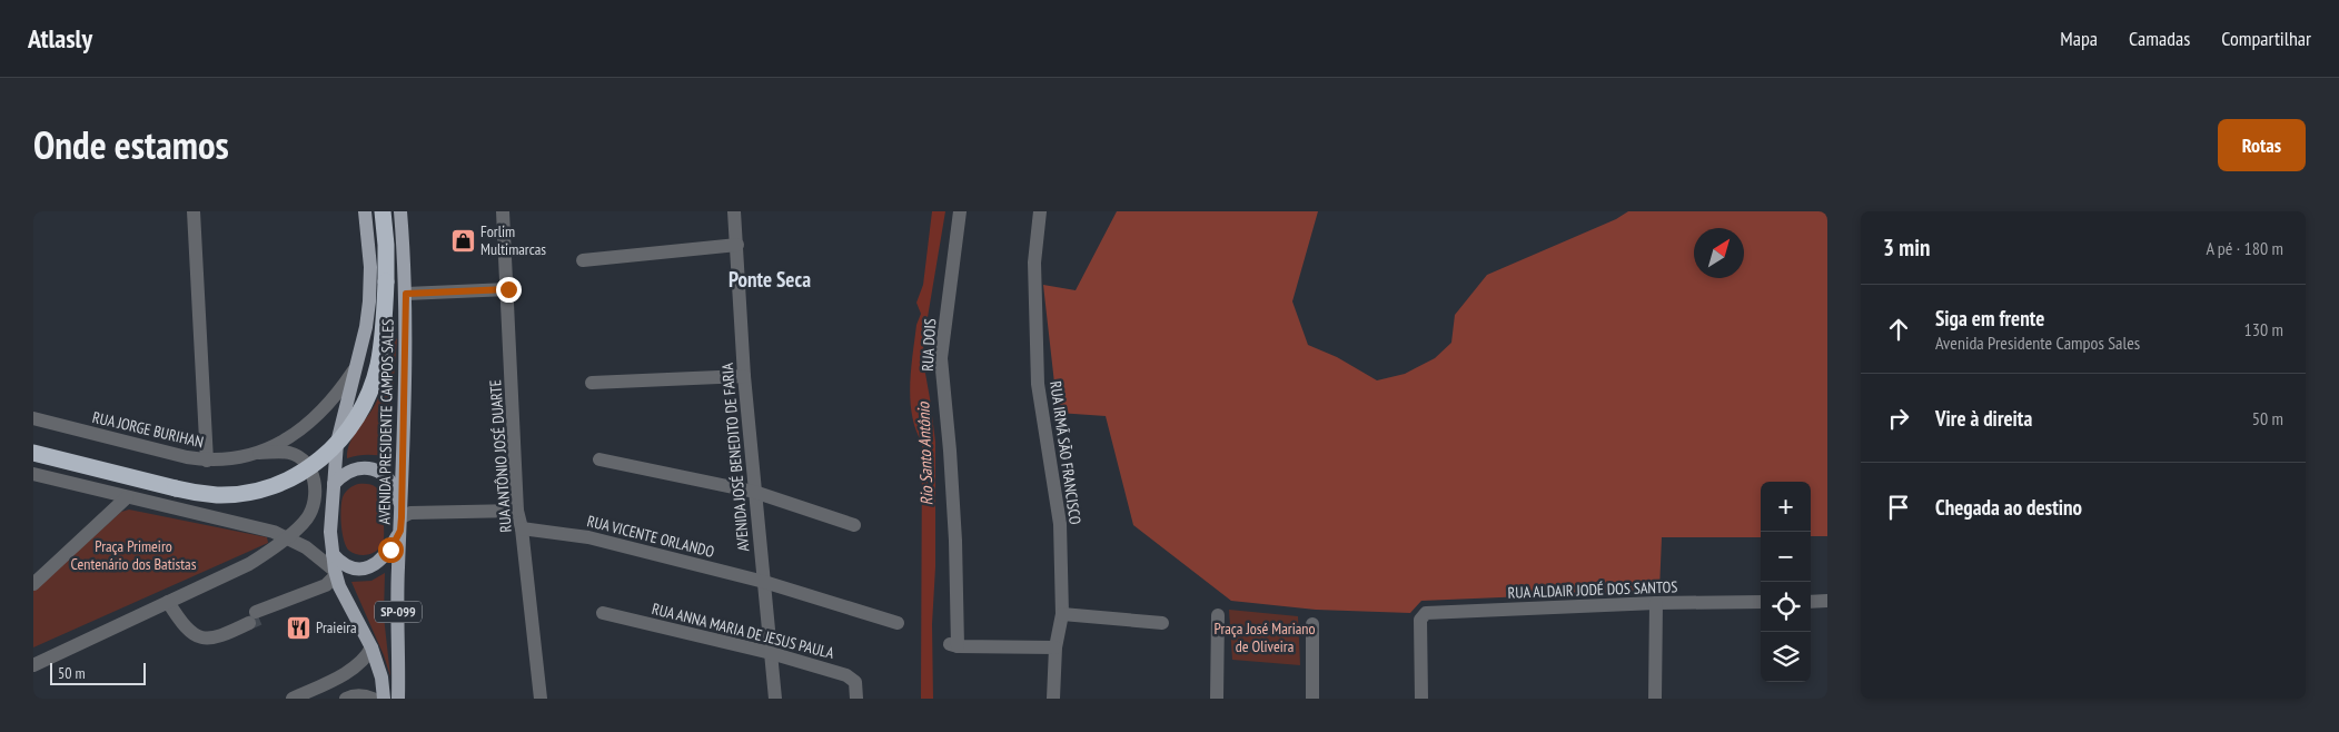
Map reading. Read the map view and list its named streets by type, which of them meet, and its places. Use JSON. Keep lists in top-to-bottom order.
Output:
{
  "streets": {
    "main road": ["AVENIDA PRESIDENTE CAMPOS SALES", "SP-099"],
    "street": [
      "RUA DOIS",
      "RUA JORGE BURIHAN",
      "RUA IRMÃ SÃO FRANCISCO",
      "RUA ANTÔNIO JOSÉ DUARTE",
      "AVENIDA JOSÉ BENEDITO DE FARIA",
      "RUA VICENTE ORLANDO",
      "RUA ALDAIR JODÉ DOS SANTOS",
      "RUA ANNA MARIA DE JESUS PAULA"
    ]
  },
  "crossings": [
    ["RUA DOIS", "RUA IRMÃ SÃO FRANCISCO"],
    ["AVENIDA PRESIDENTE CAMPOS SALES", "RUA JORGE BURIHAN"],
    ["AVENIDA PRESIDENTE CAMPOS SALES", "SP-099"],
    ["RUA ANTÔNIO JOSÉ DUARTE", "RUA VICENTE ORLANDO"],
    ["AVENIDA JOSÉ BENEDITO DE FARIA", "RUA VICENTE ORLANDO"],
    ["AVENIDA JOSÉ BENEDITO DE FARIA", "RUA ANNA MARIA DE JESUS PAULA"]
  ],
  "districts": ["Ponte Seca"],
  "water": ["Rio Santo Antônio"],
  "parks": ["Praça Primeiro Centenário dos Batistas", "Praça José Mariano de Oliveira"],
  "places": {
    "shop": ["Forlim Multimarcas"],
    "restaurant": ["Praieira"]
  },
  "scale_bar": "50 m",
  "north": "top right",
  "page": {
    "header": "Atlasly",
    "nav": ["Mapa", "Camadas", "Compartilhar"],
    "title": "Onde estamos",
    "buttons": "Rotas",
    "heading": ["3 min", "A pé · 180 m"],
    "list": [
      ["Siga em frente", "Avenida Presidente Campos Sales", "130 m"],
      ["Vire à direita", "50 m"],
      "Chegada ao destino"
    ],
    "map_buttons": ["+", "−"],
    "scale": "50 m"
  }
}
